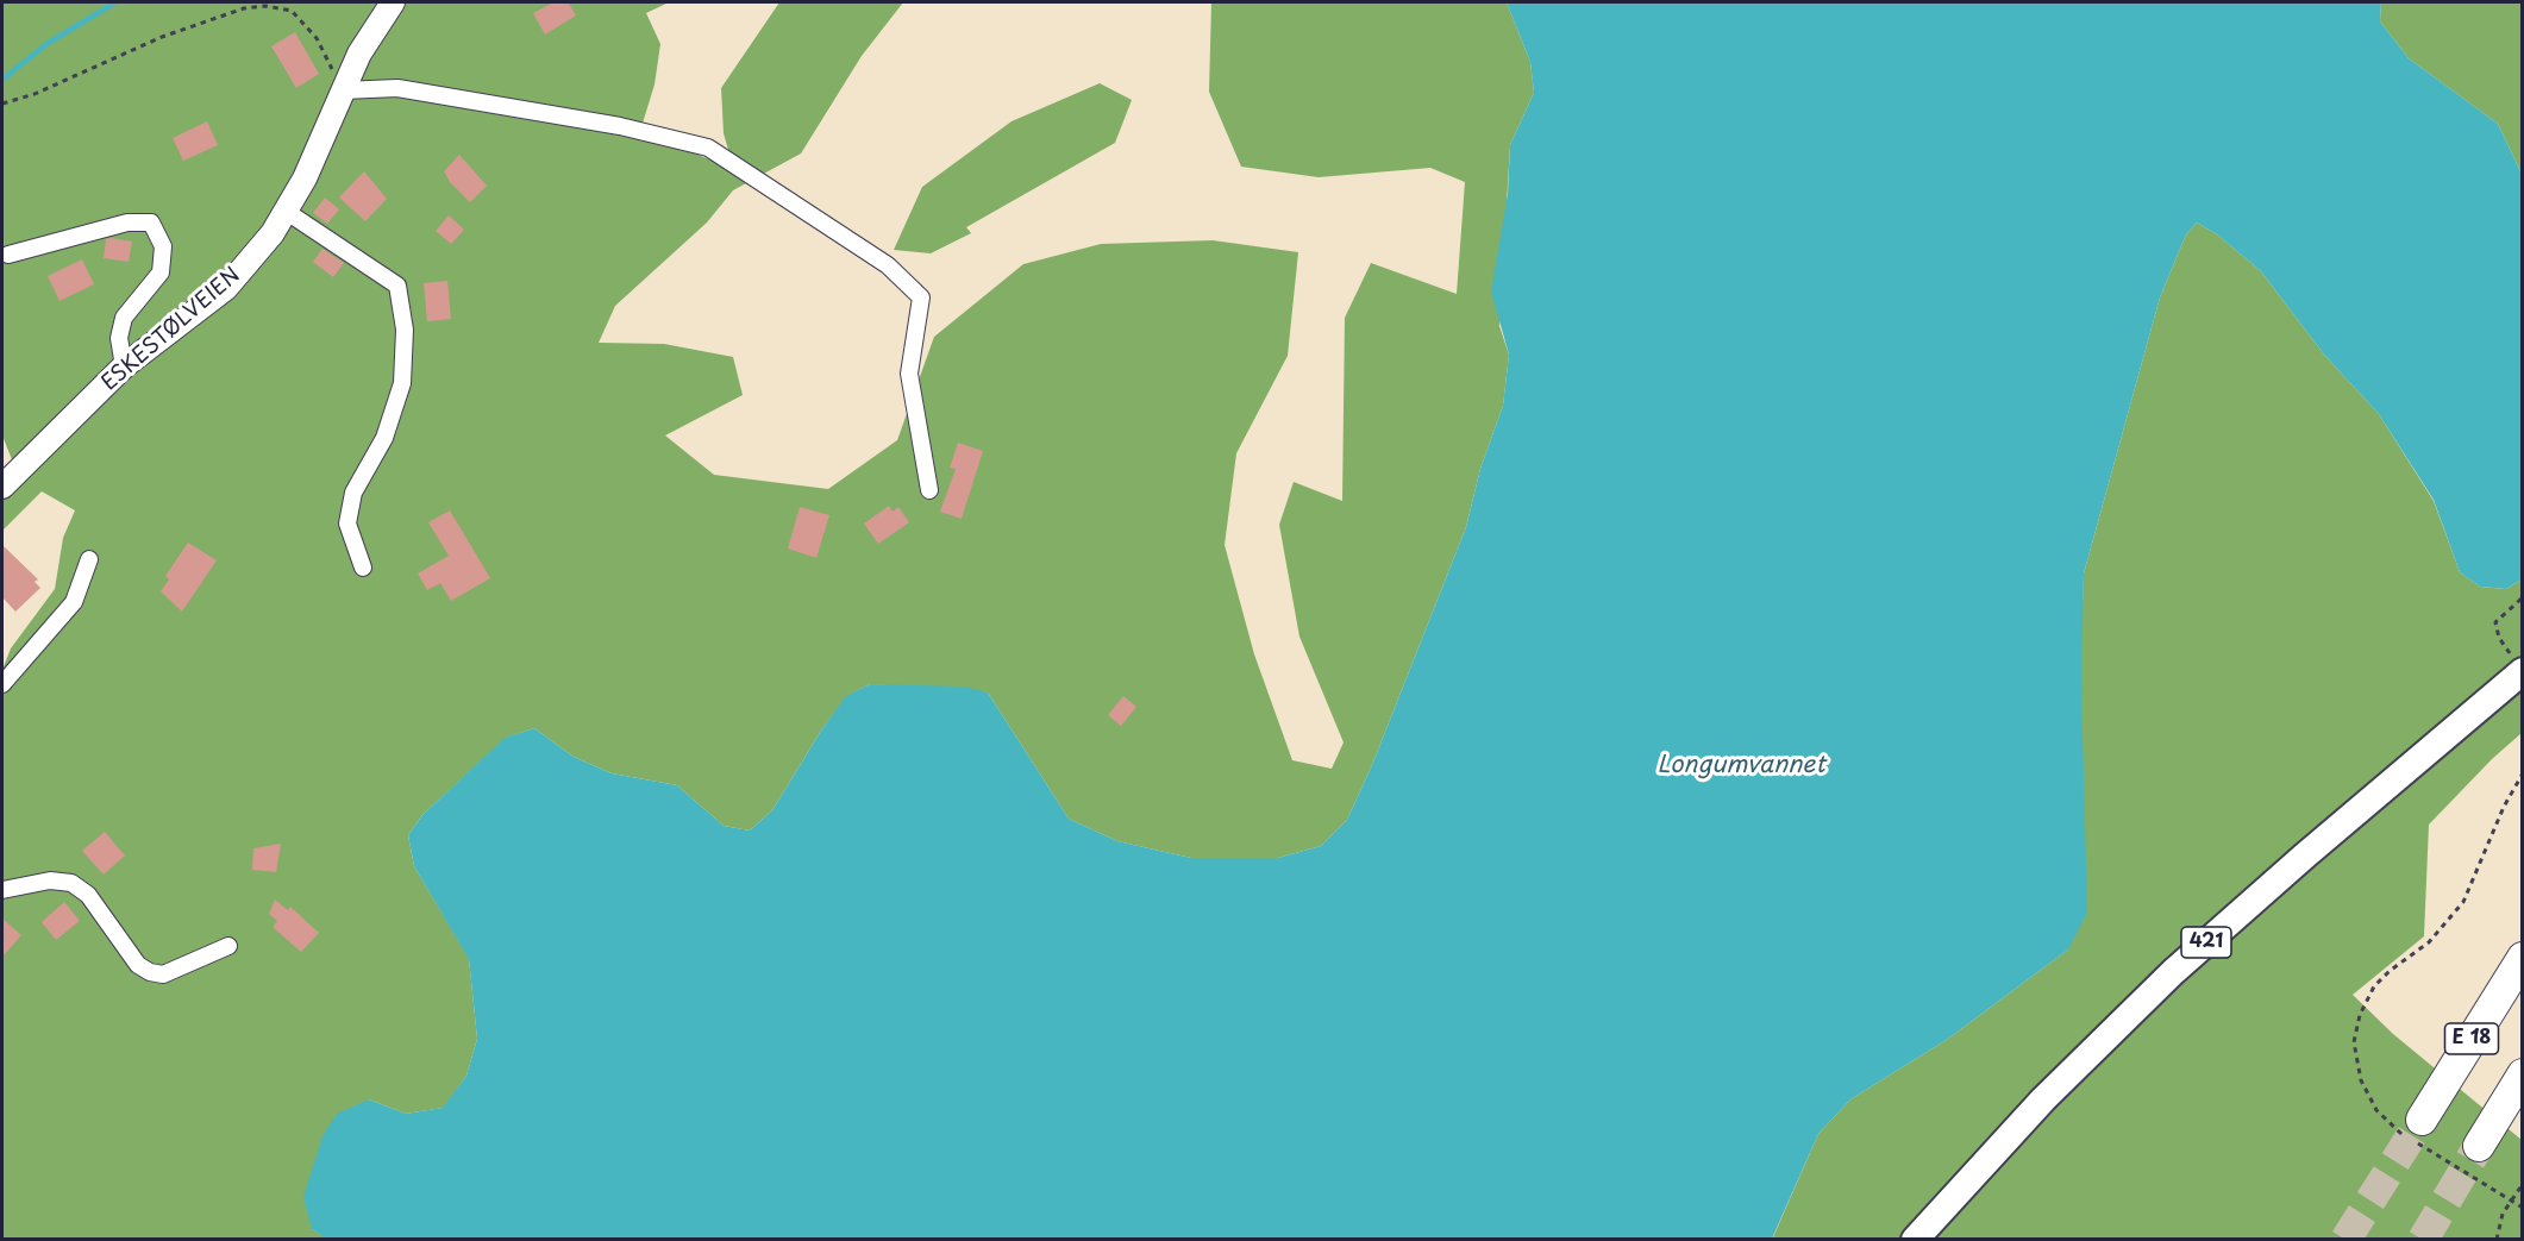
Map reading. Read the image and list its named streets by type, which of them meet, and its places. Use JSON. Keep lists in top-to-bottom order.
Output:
{
  "streets": {
    "highway": ["E 18"],
    "main road": ["ESKESTØLVEIEN", "421"]
  },
  "water": ["Longumvannet"]
}
